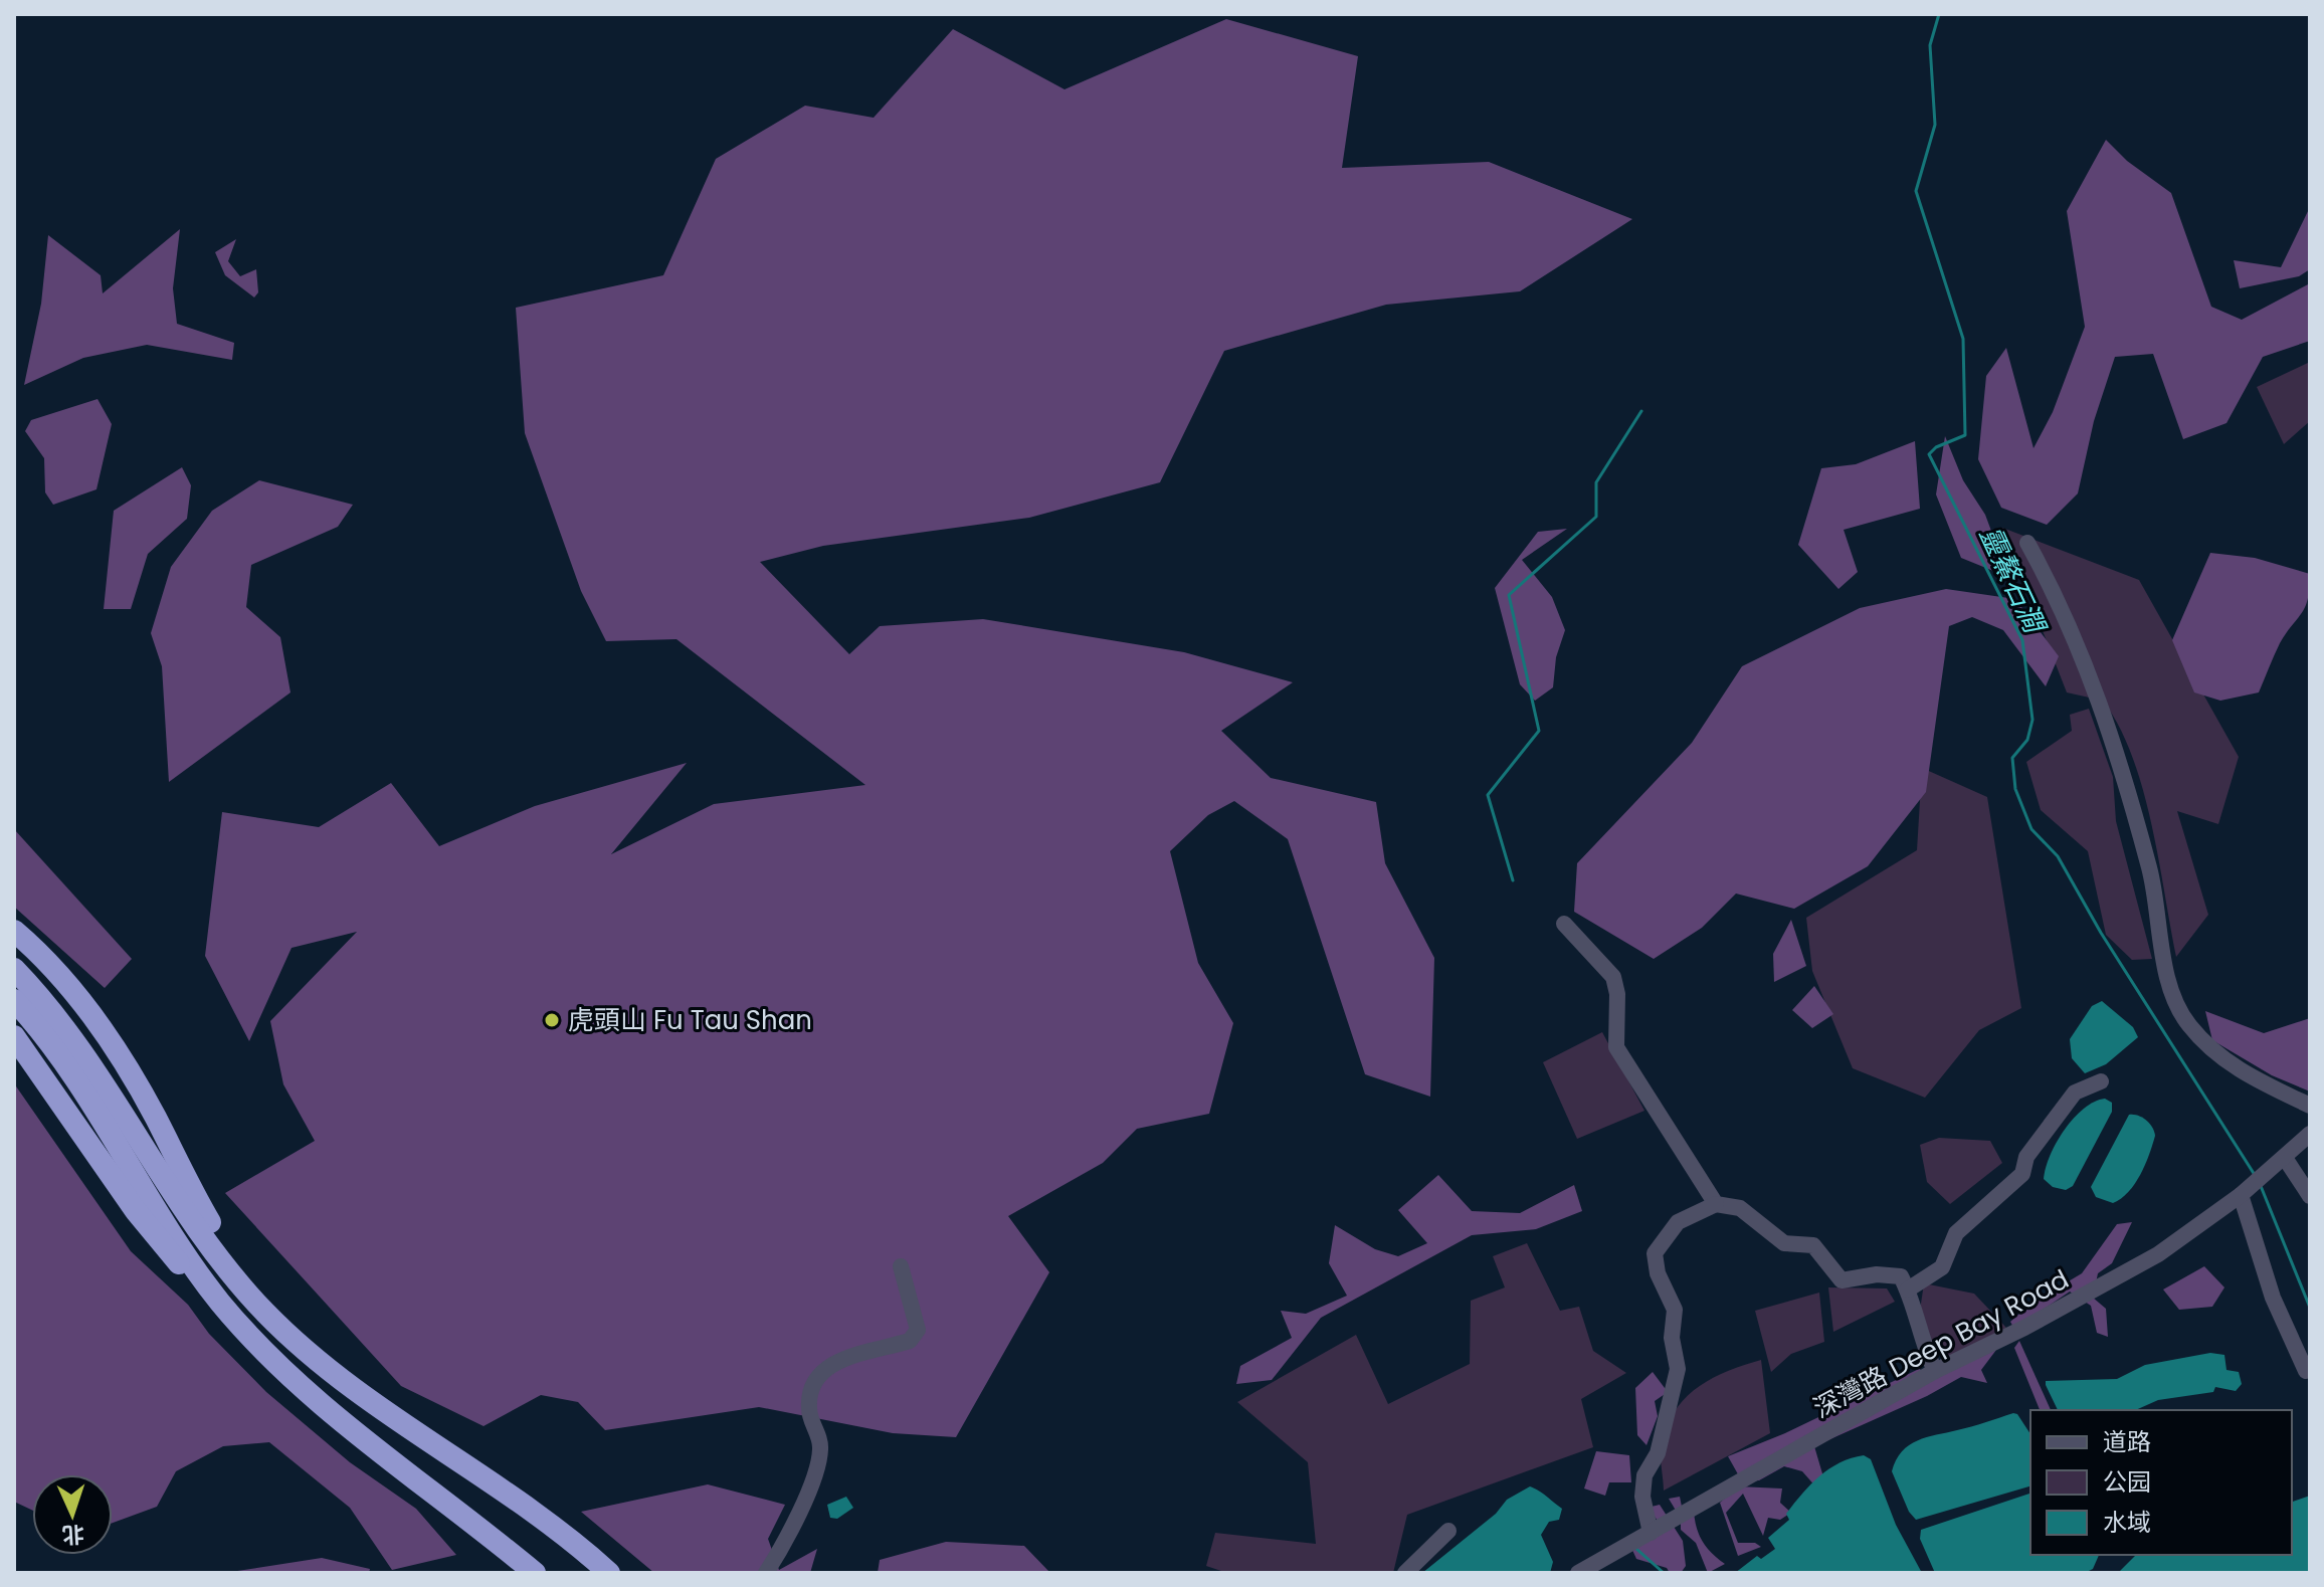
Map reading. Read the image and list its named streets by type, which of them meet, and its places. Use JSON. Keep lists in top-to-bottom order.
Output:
{
  "streets": {
    "street": ["深灣路 Deep Bay Road"]
  },
  "water": ["靈鰲石澗"],
  "places": ["虎頭山 Fu Tau Shan"],
  "legend": ["道路", "公园", "水域"],
  "north": "bottom"
}
